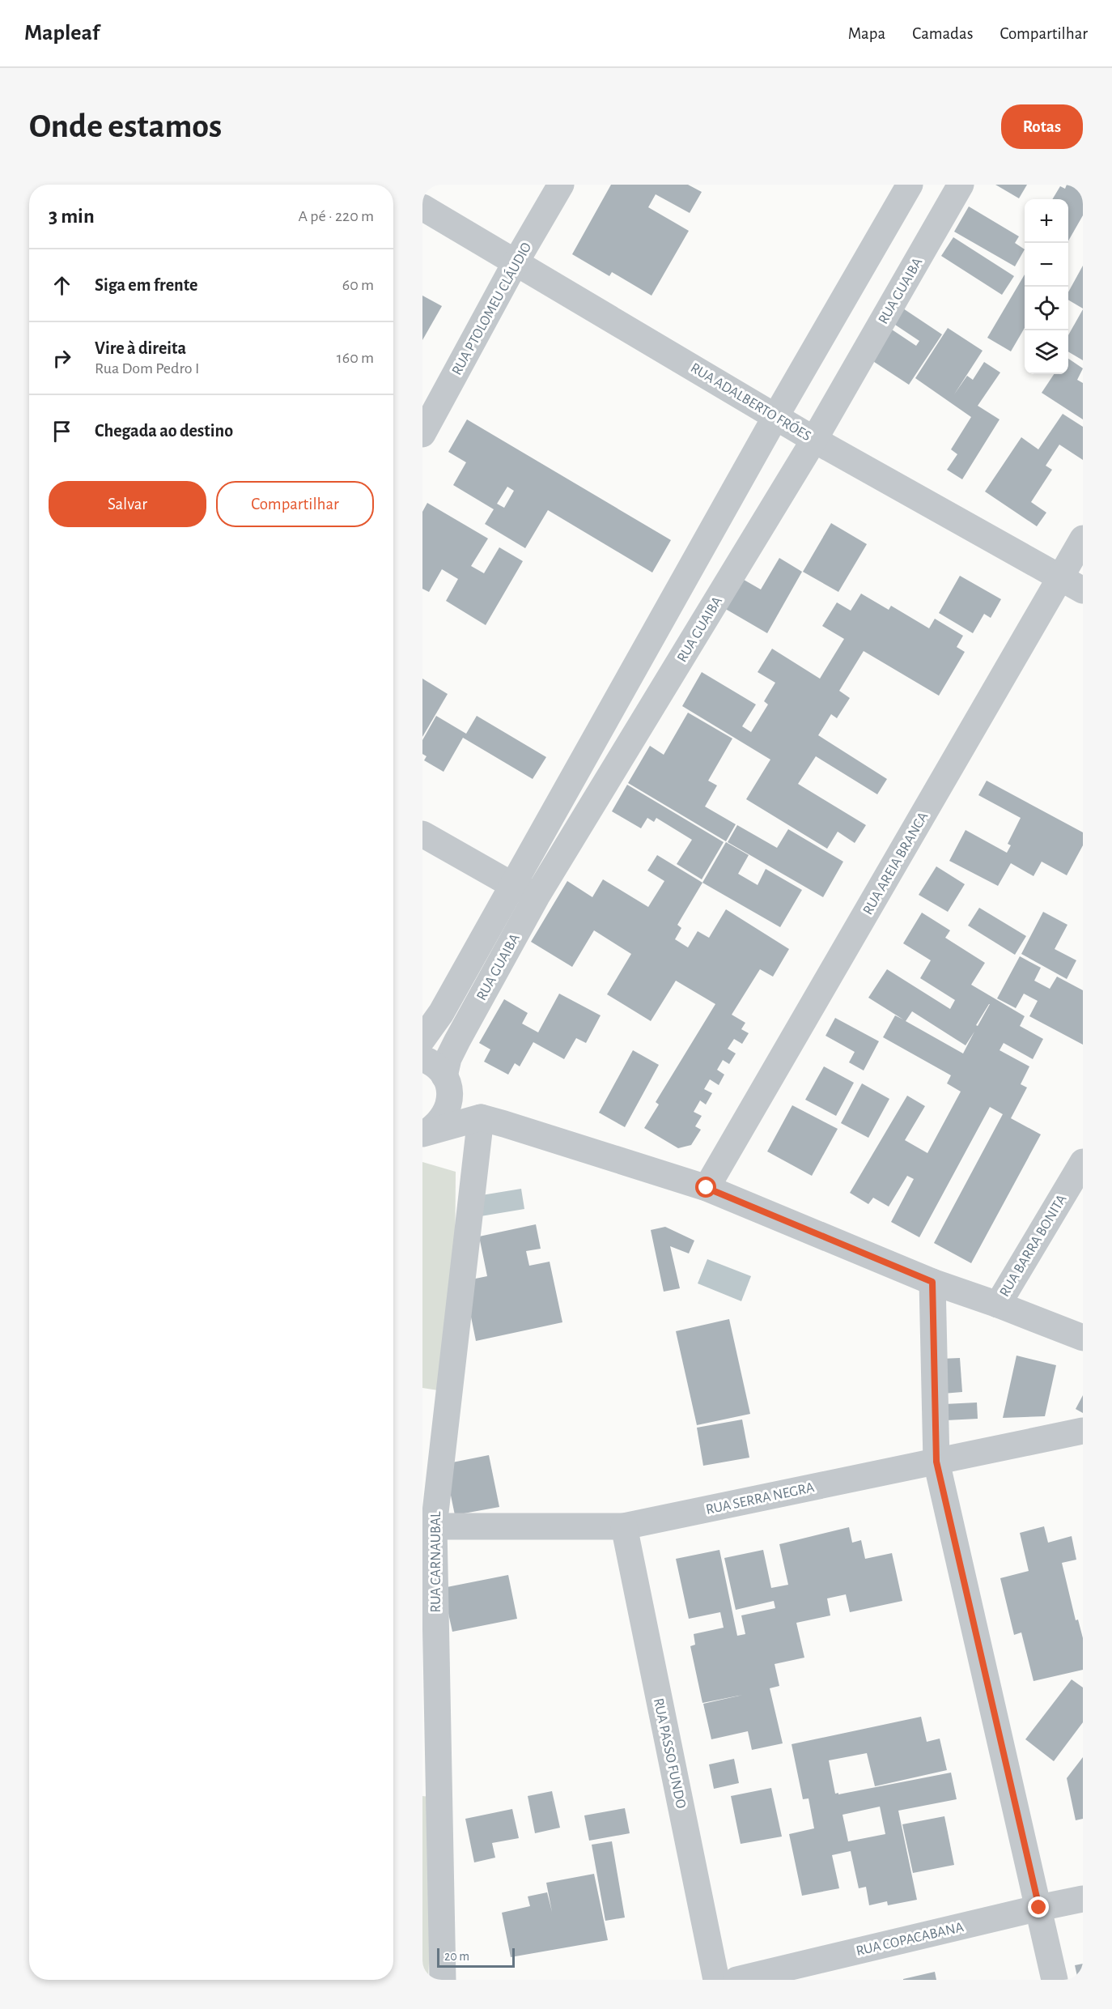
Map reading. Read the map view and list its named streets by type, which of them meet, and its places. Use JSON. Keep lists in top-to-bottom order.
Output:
{
  "streets": {
    "street": [
      "RUA GUAIBA",
      "RUA PTOLOMEU CLÁUDIO",
      "RUA ADALBERTO FRÓES",
      "RUA AREIA BRANCA",
      "RUA BARRA BONITA",
      "RUA SERRA NEGRA",
      "RUA CARNAUBAL",
      "RUA PASSO FUNDO",
      "RUA COPACABANA"
    ]
  },
  "crossings": [
    ["RUA GUAIBA", "RUA ADALBERTO FRÓES"],
    ["RUA PTOLOMEU CLÁUDIO", "RUA ADALBERTO FRÓES"],
    ["RUA ADALBERTO FRÓES", "RUA AREIA BRANCA"],
    ["RUA SERRA NEGRA", "RUA CARNAUBAL"],
    ["RUA SERRA NEGRA", "RUA PASSO FUNDO"]
  ],
  "scale_bar": "20 m",
  "page": {
    "header": "Mapleaf",
    "nav": ["Mapa", "Camadas", "Compartilhar"],
    "buttons": [
      "Rotas",
      ["Salvar", "Compartilhar"]
    ],
    "title": "Onde estamos",
    "heading": ["3 min", "A pé · 220 m"],
    "map_buttons": ["+", "−"],
    "list": [
      ["Siga em frente", "60 m"],
      ["Vire à direita", "Rua Dom Pedro I", "160 m"],
      "Chegada ao destino"
    ],
    "scale": "20 m"
  }
}
